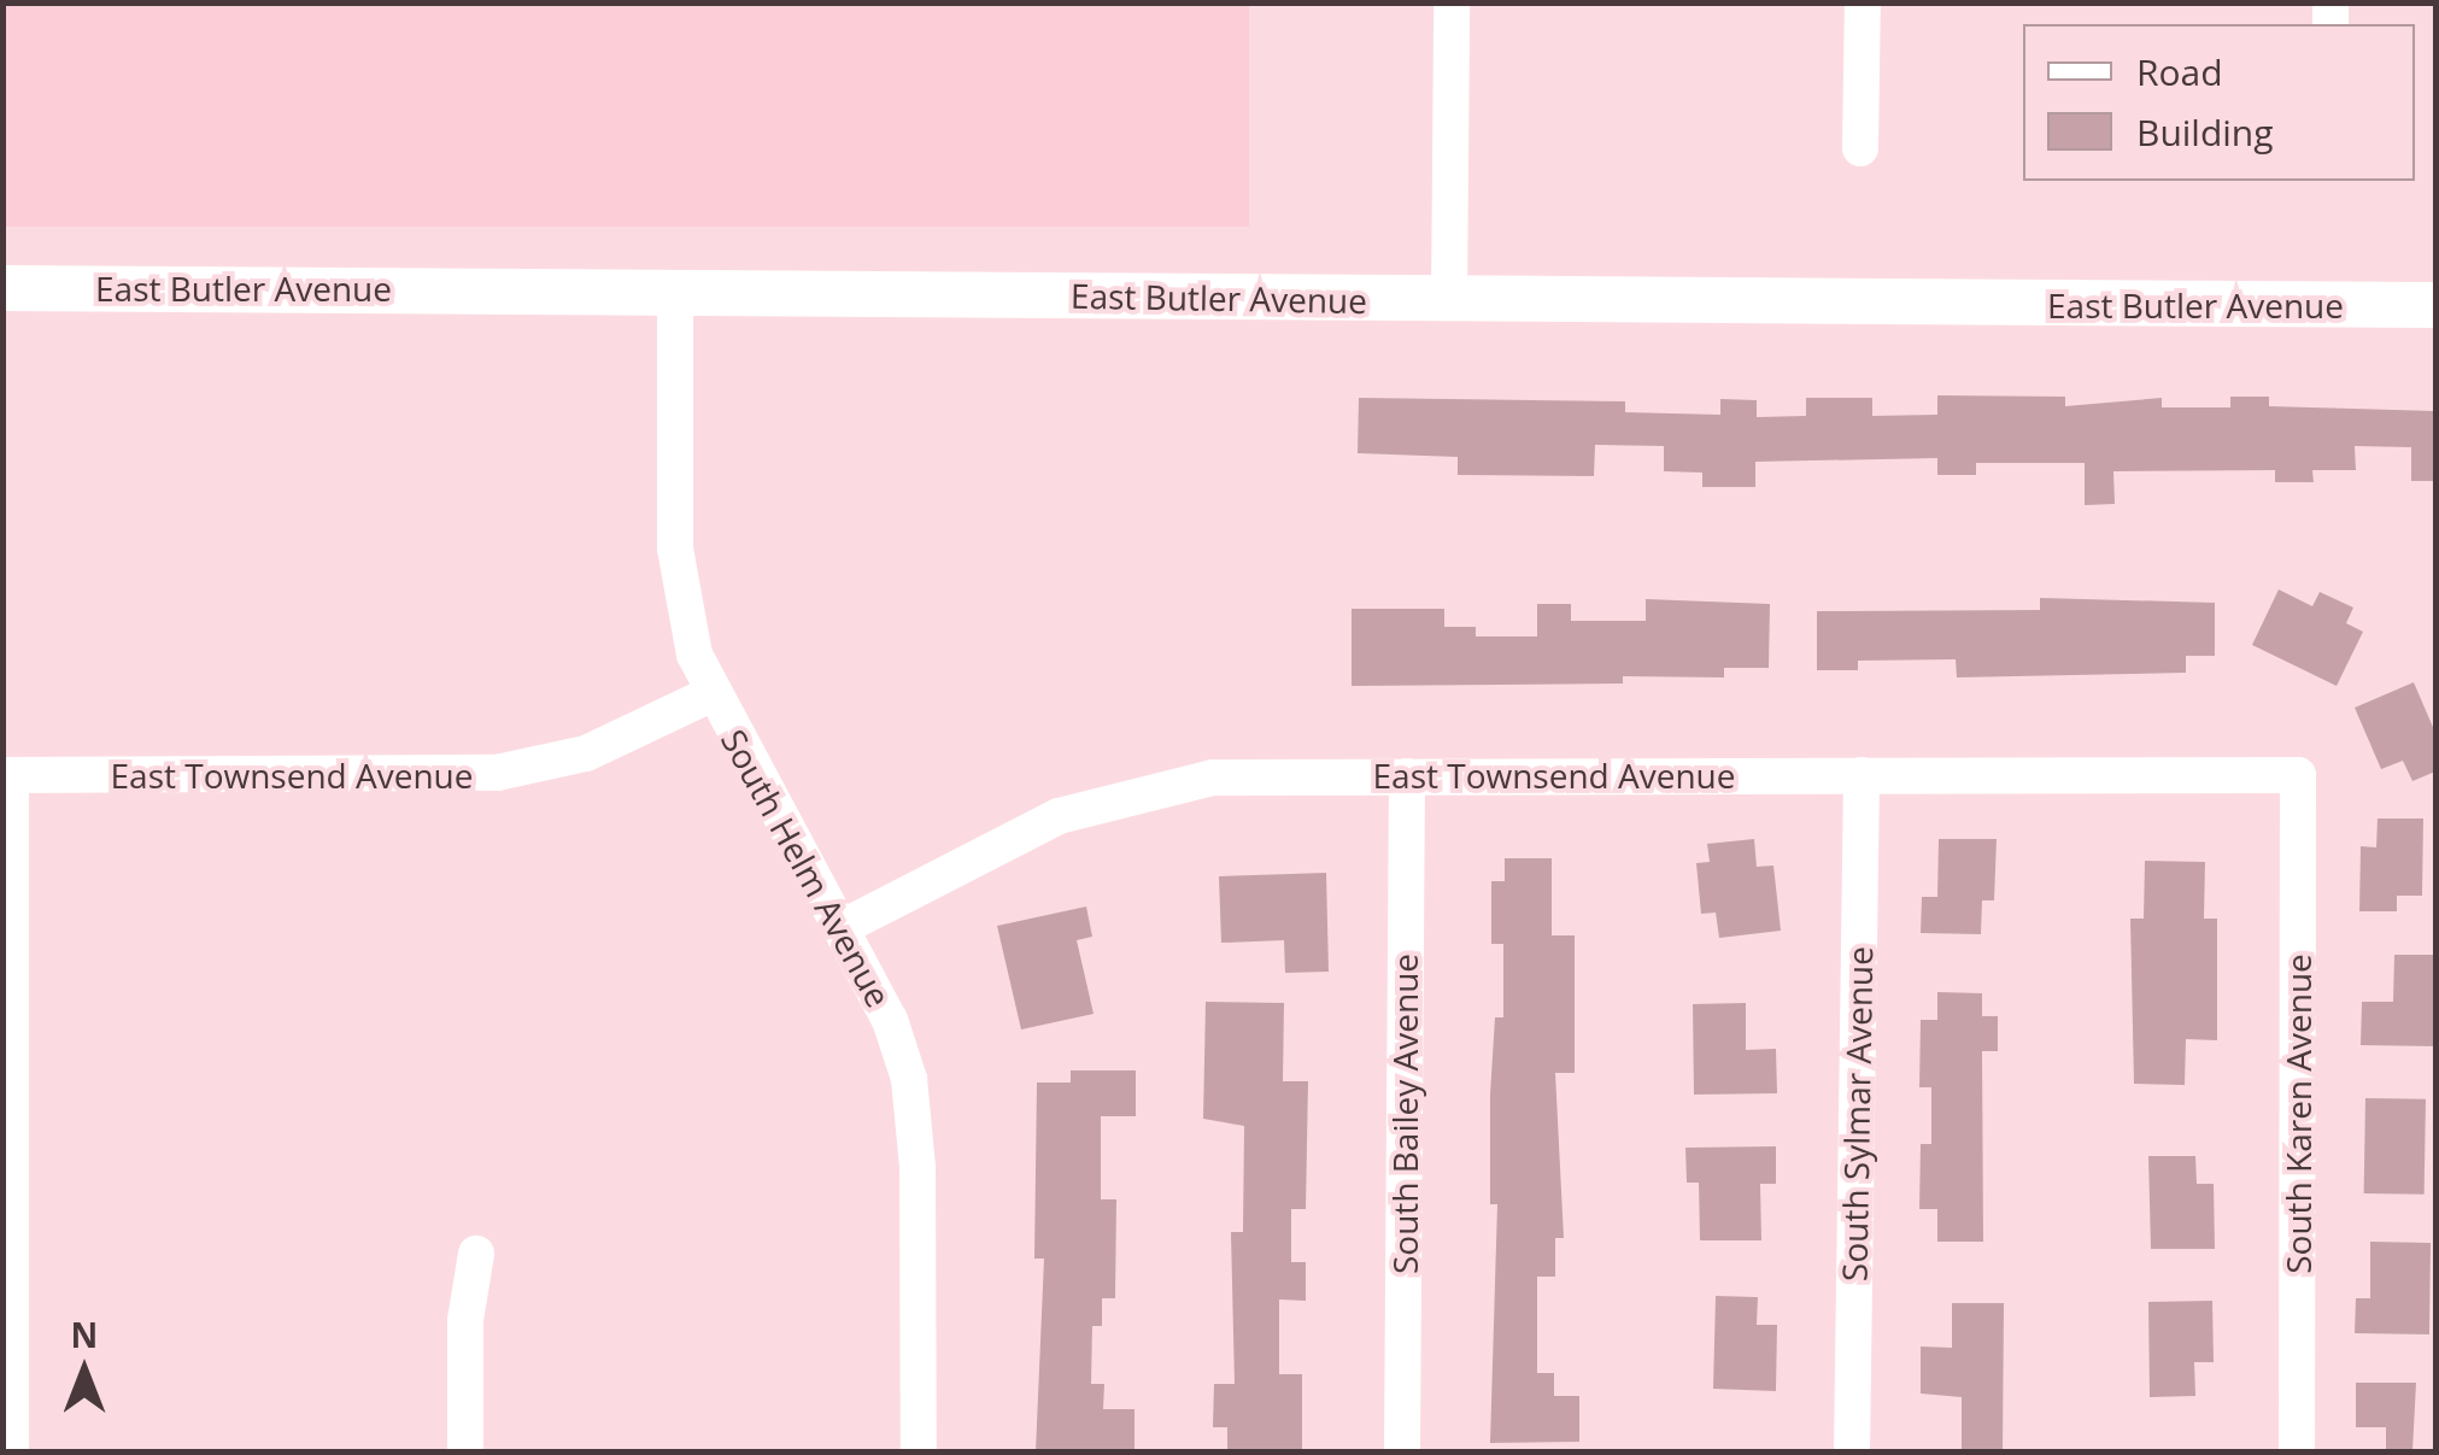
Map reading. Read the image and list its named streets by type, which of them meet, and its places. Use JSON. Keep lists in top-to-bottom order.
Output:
{
  "streets": {
    "street": [
      "East Butler Avenue",
      "East Townsend Avenue",
      "South Helm Avenue",
      "South Bailey Avenue",
      "South Sylmar Avenue",
      "South Karen Avenue"
    ]
  },
  "crossings": [
    ["East Butler Avenue", "South Helm Avenue"],
    ["East Townsend Avenue", "South Helm Avenue"],
    ["East Townsend Avenue", "South Bailey Avenue"],
    ["East Townsend Avenue", "South Sylmar Avenue"],
    ["East Townsend Avenue", "South Karen Avenue"]
  ],
  "legend": ["Road", "Building"],
  "north": "top"
}
